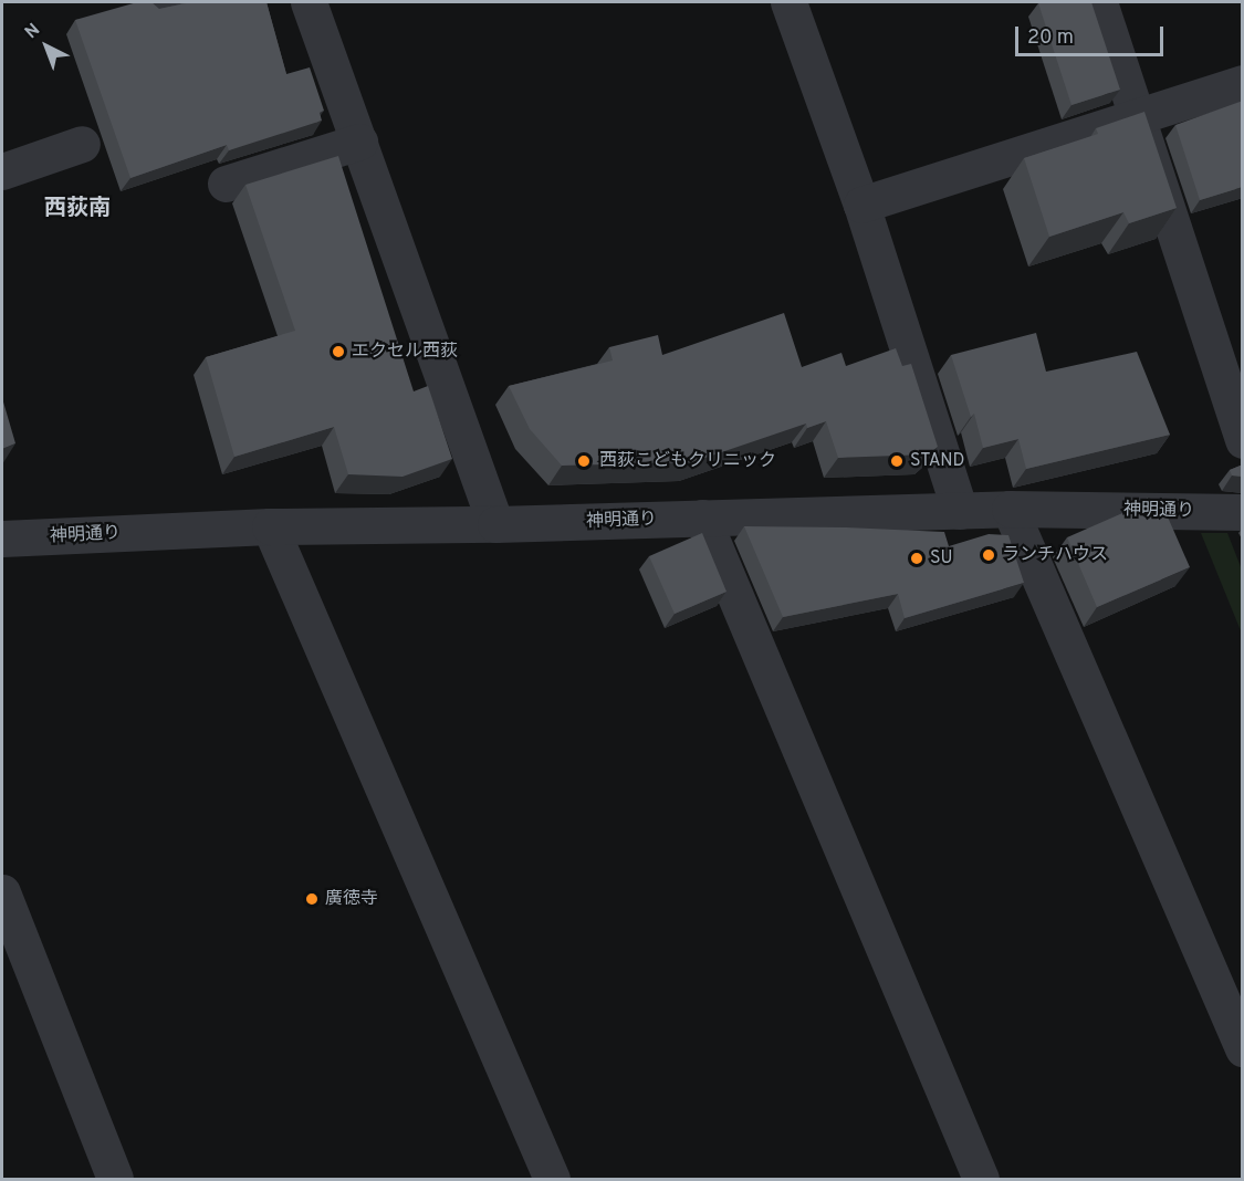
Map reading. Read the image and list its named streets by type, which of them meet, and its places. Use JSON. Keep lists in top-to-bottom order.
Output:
{
  "streets": {
    "street": ["神明通り"]
  },
  "districts": ["西荻南"],
  "places": [
    "エクセル西荻",
    "西荻こどもクリニック",
    "STAND",
    "ランチハウス",
    "SU",
    "廣徳寺"
  ],
  "scale_bar": "20 m",
  "north": "top left"
}
